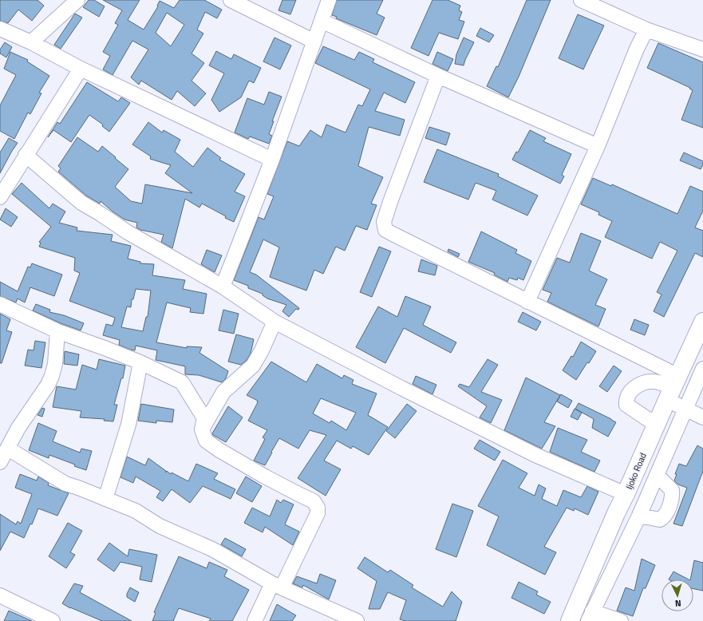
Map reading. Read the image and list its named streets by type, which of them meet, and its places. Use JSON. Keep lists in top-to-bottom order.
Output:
{
  "streets": {
    "main road": ["Ijoko Road"]
  },
  "north": "bottom"
}
